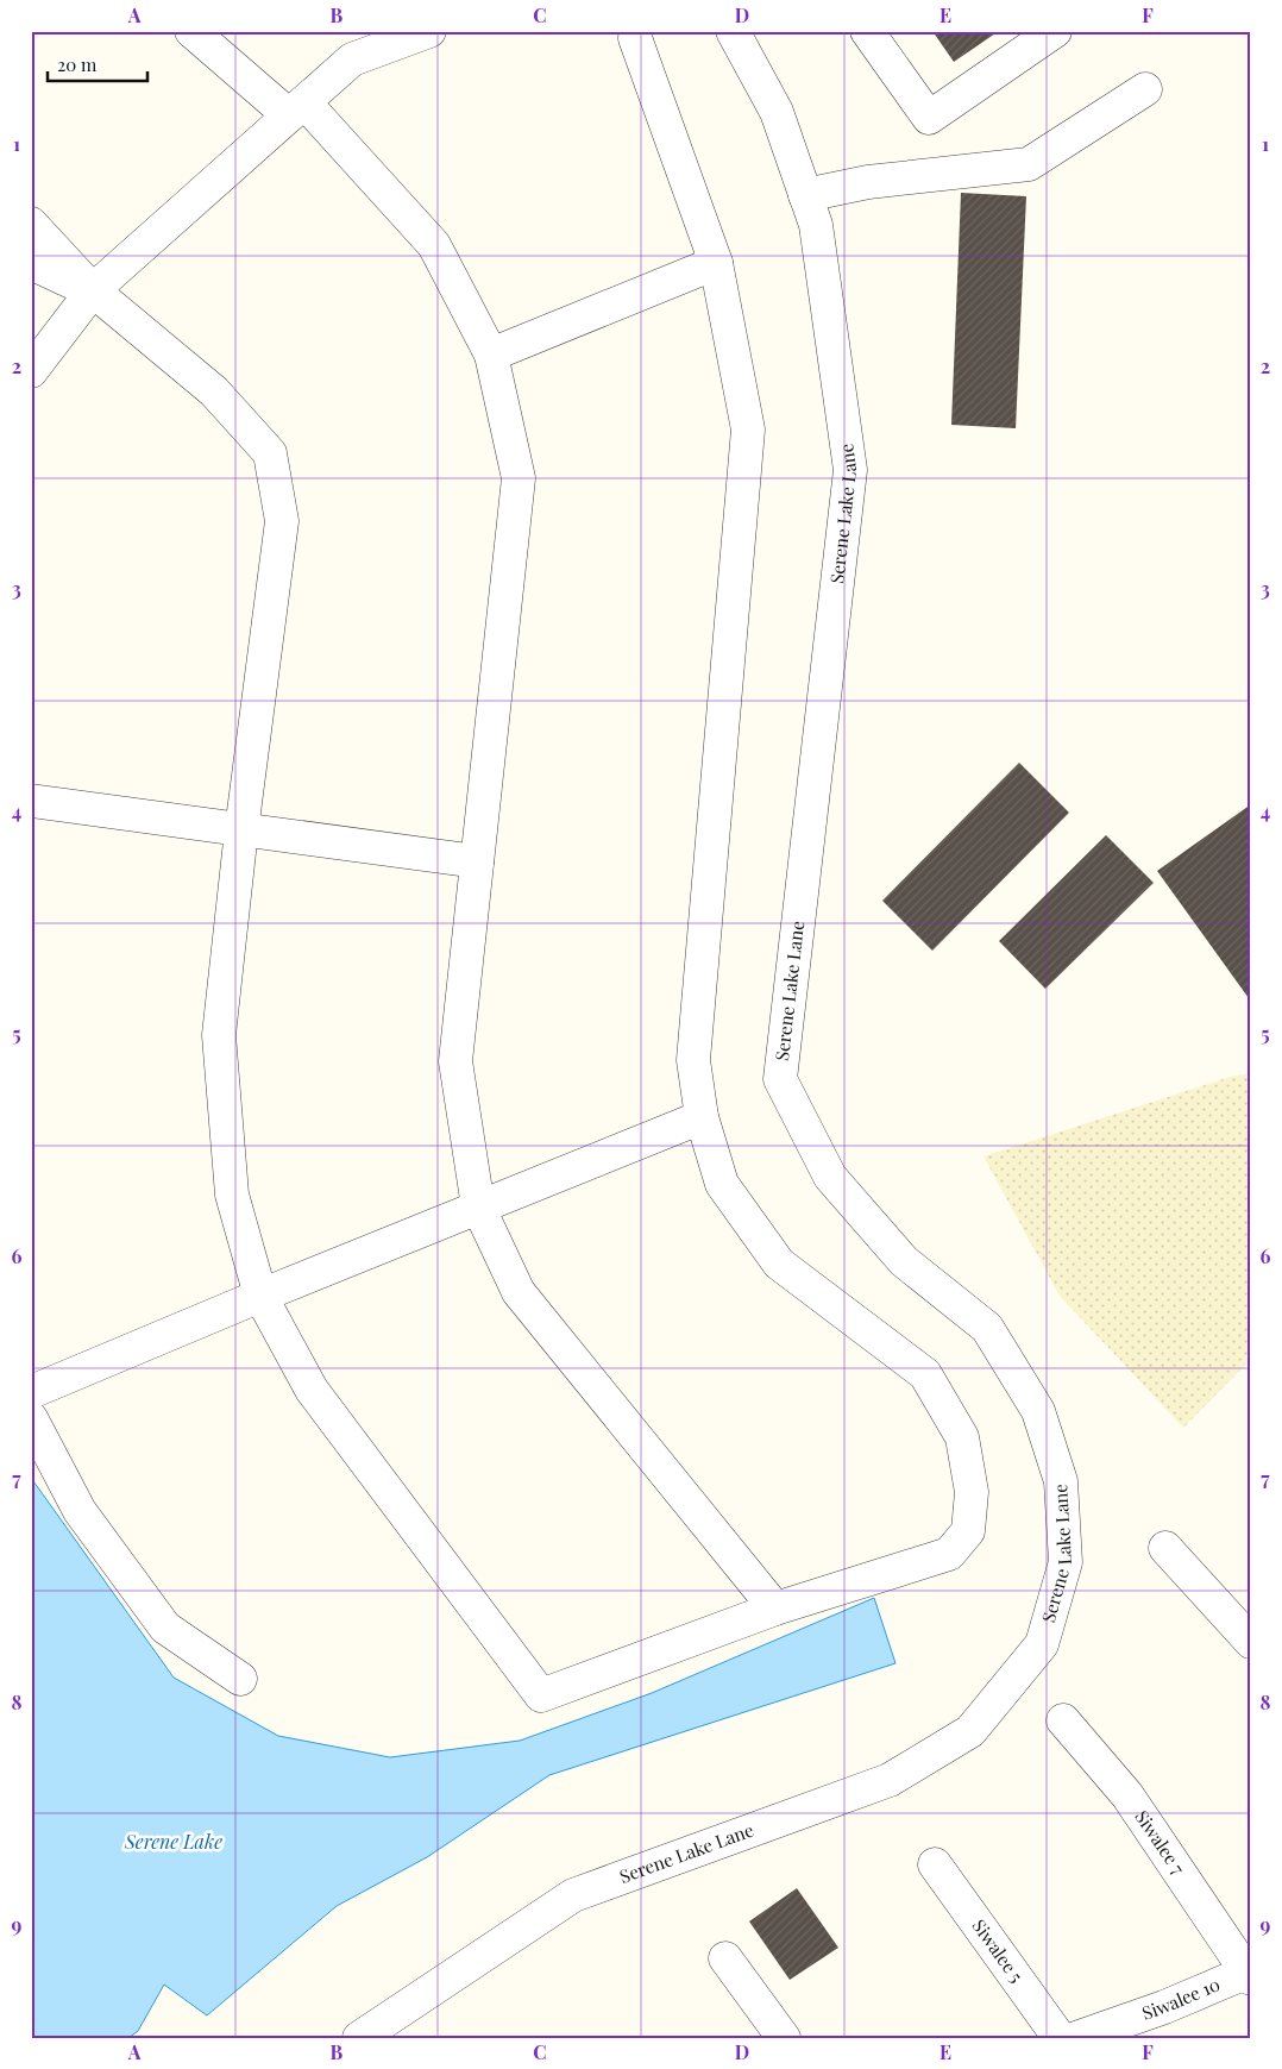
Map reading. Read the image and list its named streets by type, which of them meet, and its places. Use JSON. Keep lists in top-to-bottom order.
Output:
{
  "streets": {
    "street": [
      "Serene Lake Lane",
      "Siwalee 7",
      "Siwalee 5",
      "Siwalee 10"
    ]
  },
  "crossings": [
    ["Siwalee 7", "Siwalee 10"]
  ],
  "water": ["Serene Lake"],
  "scale_bar": "20 m",
  "grid": {
    "columns": [
      "A",
      "B",
      "C",
      "D",
      "E",
      "F"
    ],
    "rows": [
      "1",
      "2",
      "3",
      "4",
      "5",
      "6",
      "7",
      "8",
      "9"
    ]
  }
}
